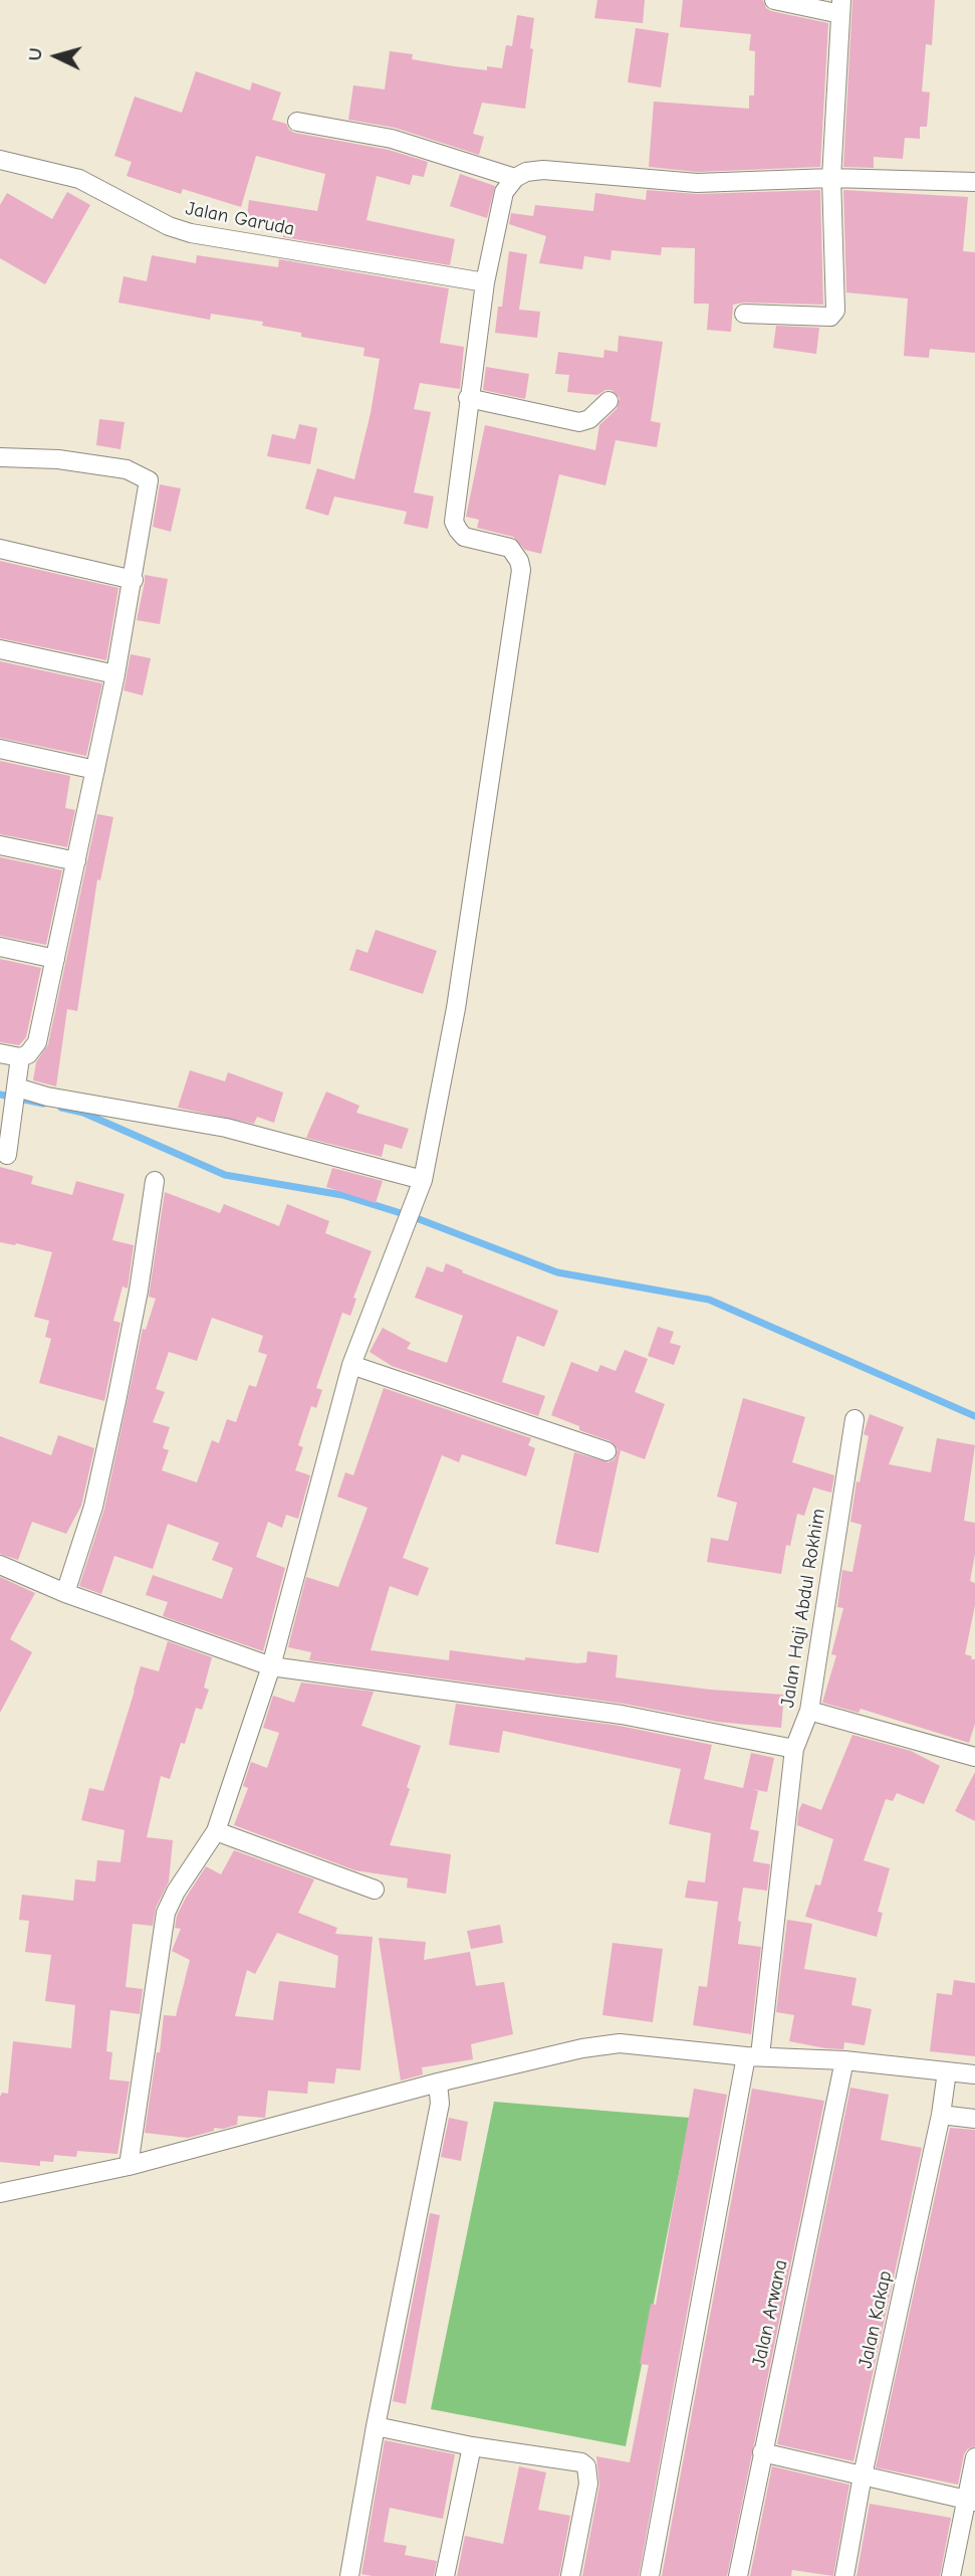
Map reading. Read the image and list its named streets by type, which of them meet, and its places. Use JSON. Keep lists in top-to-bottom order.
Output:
{
  "streets": {
    "street": [
      "Jalan Garuda",
      "Jalan Haji Abdul Rokhim",
      "Jalan Arwana",
      "Jalan Kakap"
    ]
  },
  "north": "left"
}
